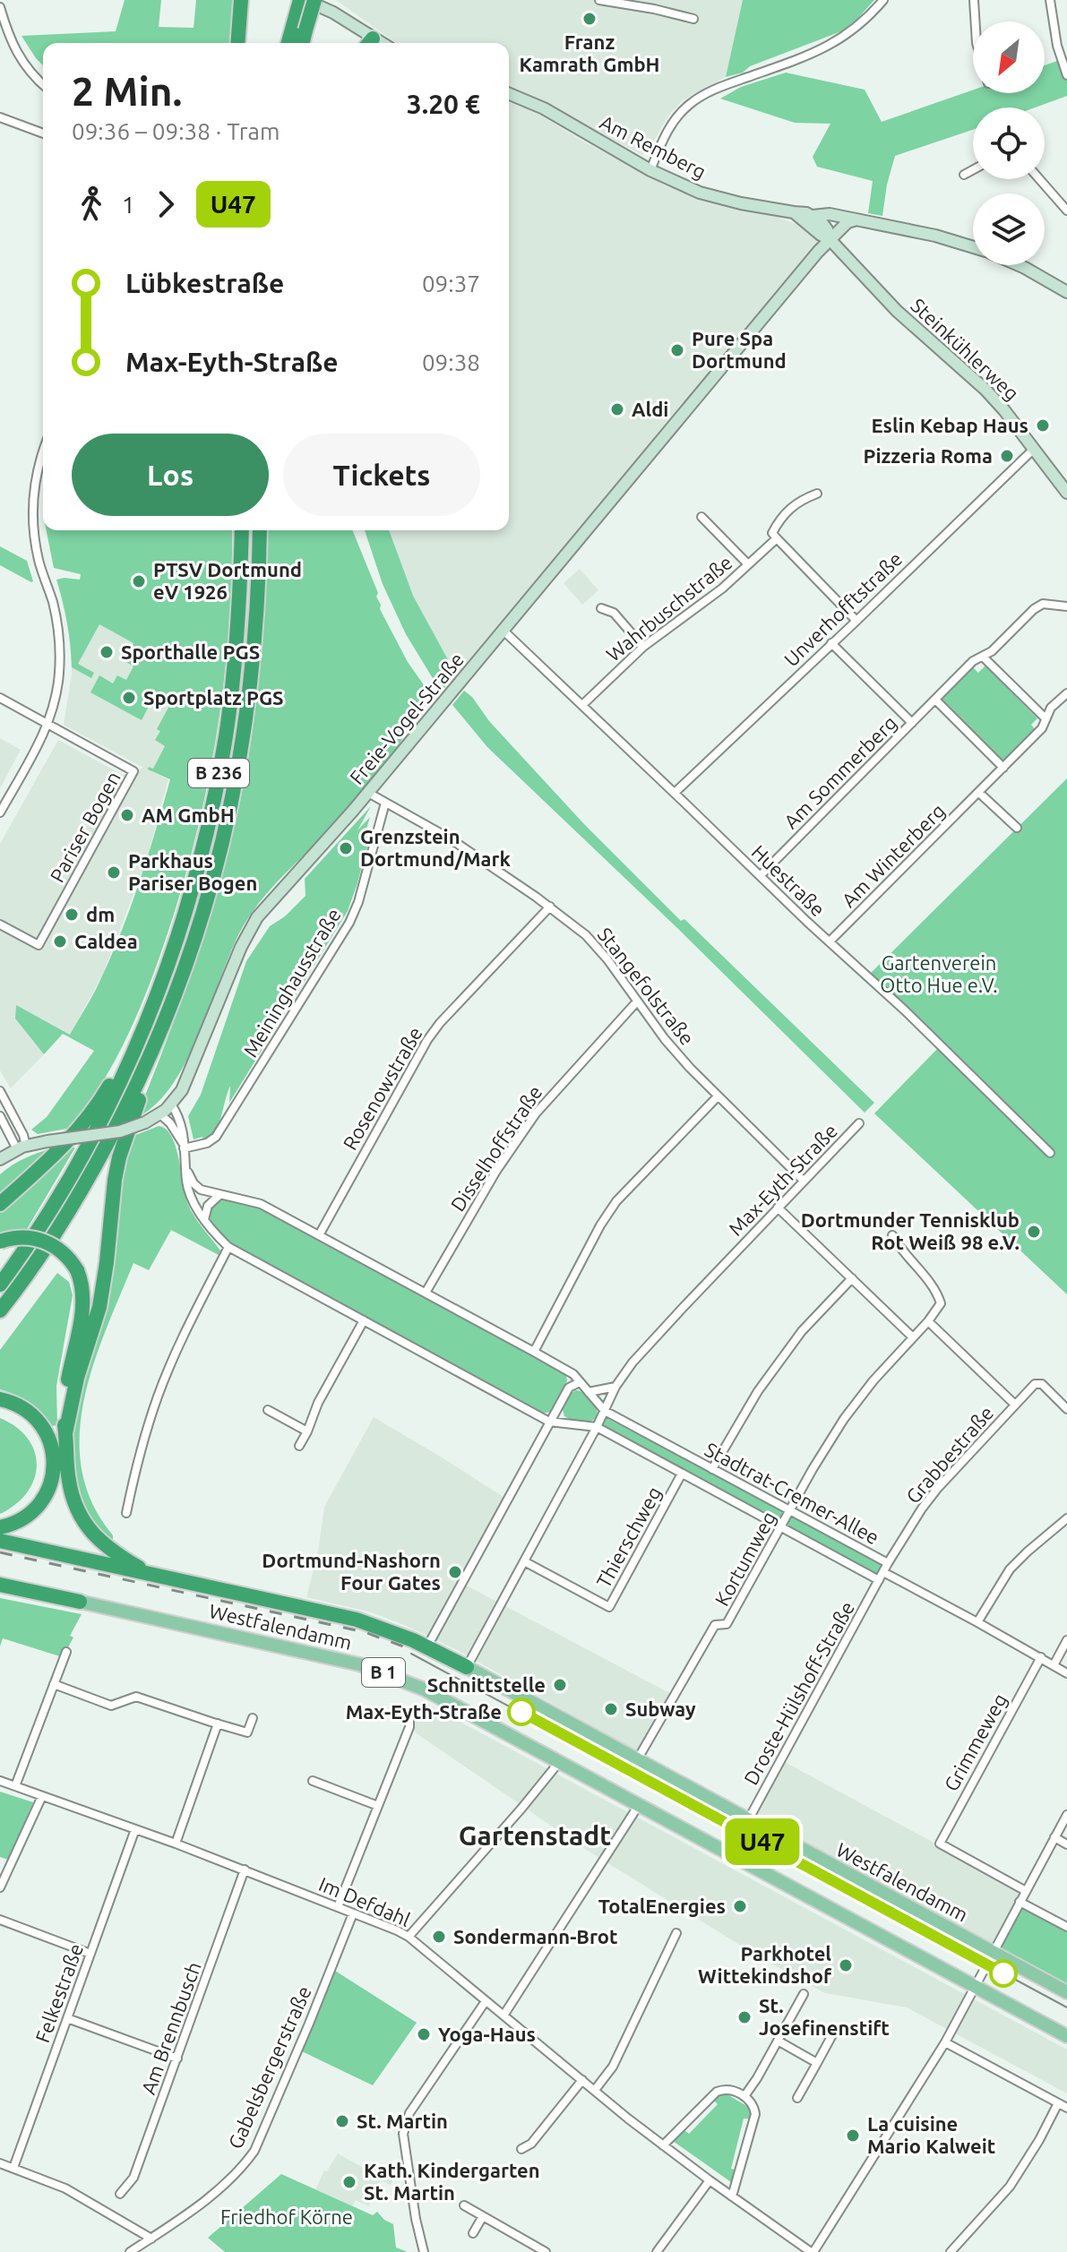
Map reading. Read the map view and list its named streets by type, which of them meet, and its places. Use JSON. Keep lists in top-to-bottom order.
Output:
{
  "streets": {
    "highway": ["B 236", "Westfalendamm", "B 1"],
    "street": [
      "Am Remberg",
      "Steinkühlerweg",
      "Wahrbuschstraße",
      "Unverhofftstraße",
      "Freie-Vogel-Straße",
      "Am Sommerberg",
      "Pariser Bogen",
      "Am Winterberg",
      "Huestraße",
      "Meininghausstraße",
      "Stangefolstraße",
      "Rosenowstraße",
      "Disselhoffstraße",
      "Max-Eyth-Straße",
      "Grabbestraße",
      "Stadtrat-Cremer-Allee",
      "Thierschweg",
      "Kortumweg",
      "Droste-Hülshoff-Straße",
      "Grimmeweg",
      "Im Defdahl",
      "Felkestraße",
      "Am Brennbusch",
      "Gabelsbergerstraße"
    ]
  },
  "crossings": [
    ["Am Remberg", "Steinkühlerweg"],
    ["Am Remberg", "Freie-Vogel-Straße"],
    ["Steinkühlerweg", "Unverhofftstraße"],
    ["Steinkühlerweg", "Freie-Vogel-Straße"],
    ["Wahrbuschstraße", "Huestraße"],
    ["Unverhofftstraße", "Am Sommerberg"],
    ["Unverhofftstraße", "Huestraße"],
    ["Freie-Vogel-Straße", "Huestraße"],
    ["Freie-Vogel-Straße", "Stangefolstraße"],
    ["Freie-Vogel-Straße", "Stadtrat-Cremer-Allee"],
    ["Am Sommerberg", "Huestraße"],
    ["Am Winterberg", "Huestraße"],
    ["Meininghausstraße", "Stangefolstraße"],
    ["Meininghausstraße", "Stadtrat-Cremer-Allee"],
    ["Stangefolstraße", "Rosenowstraße"],
    ["Stangefolstraße", "Disselhoffstraße"],
    ["Stangefolstraße", "Max-Eyth-Straße"],
    ["Rosenowstraße", "Stadtrat-Cremer-Allee"],
    ["Disselhoffstraße", "Stadtrat-Cremer-Allee"],
    ["Max-Eyth-Straße", "Stadtrat-Cremer-Allee"],
    ["Max-Eyth-Straße", "Thierschweg"],
    ["Max-Eyth-Straße", "Westfalendamm"],
    ["Grabbestraße", "Stadtrat-Cremer-Allee"],
    ["Stadtrat-Cremer-Allee", "Thierschweg"],
    ["Stadtrat-Cremer-Allee", "Kortumweg"],
    ["Stadtrat-Cremer-Allee", "Droste-Hülshoff-Straße"],
    ["Kortumweg", "Westfalendamm"],
    ["Westfalendamm", "Droste-Hülshoff-Straße"],
    ["Im Defdahl", "Felkestraße"],
    ["Im Defdahl", "Am Brennbusch"],
    ["Im Defdahl", "Gabelsbergerstraße"]
  ],
  "districts": ["Gartenstadt"],
  "parks": ["Gartenverein Otto Hue e.V.", "Friedhof Körne"],
  "places": [
    "Franz Kamrath GmbH",
    "Pure Spa Dortmund",
    "Aldi",
    "Eslin Kebap Haus",
    "Pizzeria Roma",
    "PTSV Dortmund eV 1926",
    "Sporthalle PGS",
    "Sportplatz PGS",
    "AM GmbH",
    "Grenzstein Dortmund/Mark",
    "Parkhaus Pariser Bogen",
    "dm",
    "Caldea",
    "Dortmunder Tennisklub Rot Weiß 98 e.V.",
    "Dortmund-Nashorn Four Gates",
    "Schnittstelle",
    "Subway",
    "Max-Eyth-Straße",
    "TotalEnergies",
    "Sondermann-Brot",
    "Parkhotel Wittekindshof",
    "St. Josefinenstift",
    "Yoga-Haus",
    "St. Martin",
    "La cuisine Mario Kalweit",
    "Kath. Kindergarten St. Martin"
  ],
  "lines": ["tram line U47"],
  "north": "bottom left",
  "page": {
    "on_map": "U47",
    "heading": ["2 Min.", "09:36 – 09:38 · Tram", "3.20 €"],
    "legs": ["1", "U47"],
    "list": [
      {
        "name": "Lübkestraße",
        "value": "09:37"
      },
      {
        "name": "Max-Eyth-Straße",
        "value": "09:38"
      }
    ],
    "buttons": ["Los", "Tickets"]
  }
}
